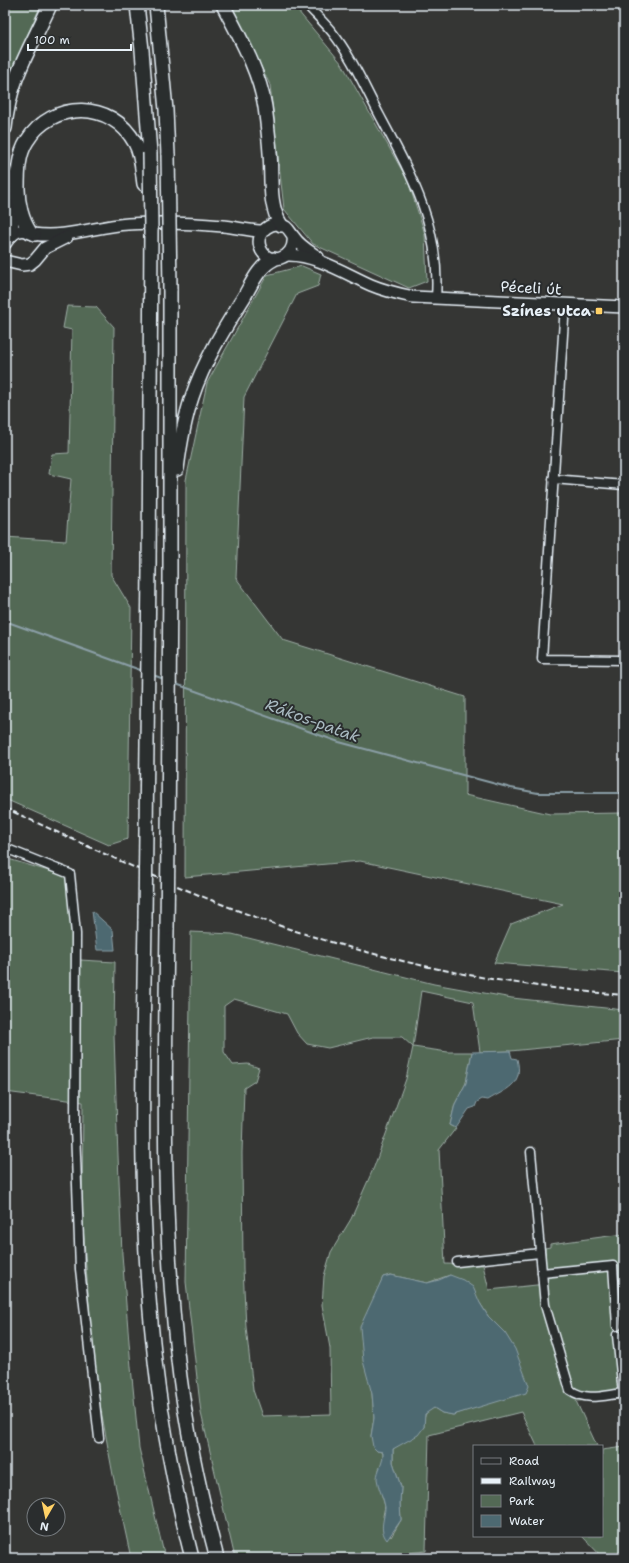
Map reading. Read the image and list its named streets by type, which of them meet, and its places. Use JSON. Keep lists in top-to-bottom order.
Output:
{
  "streets": {
    "main road": ["Péceli út"]
  },
  "water": ["Rákos-patak"],
  "places": {
    "transit": ["Színes utca"]
  },
  "legend": [
    "Road",
    "Railway",
    "Park",
    "Water"
  ],
  "scale_bar": "100 m",
  "north": "bottom"
}
